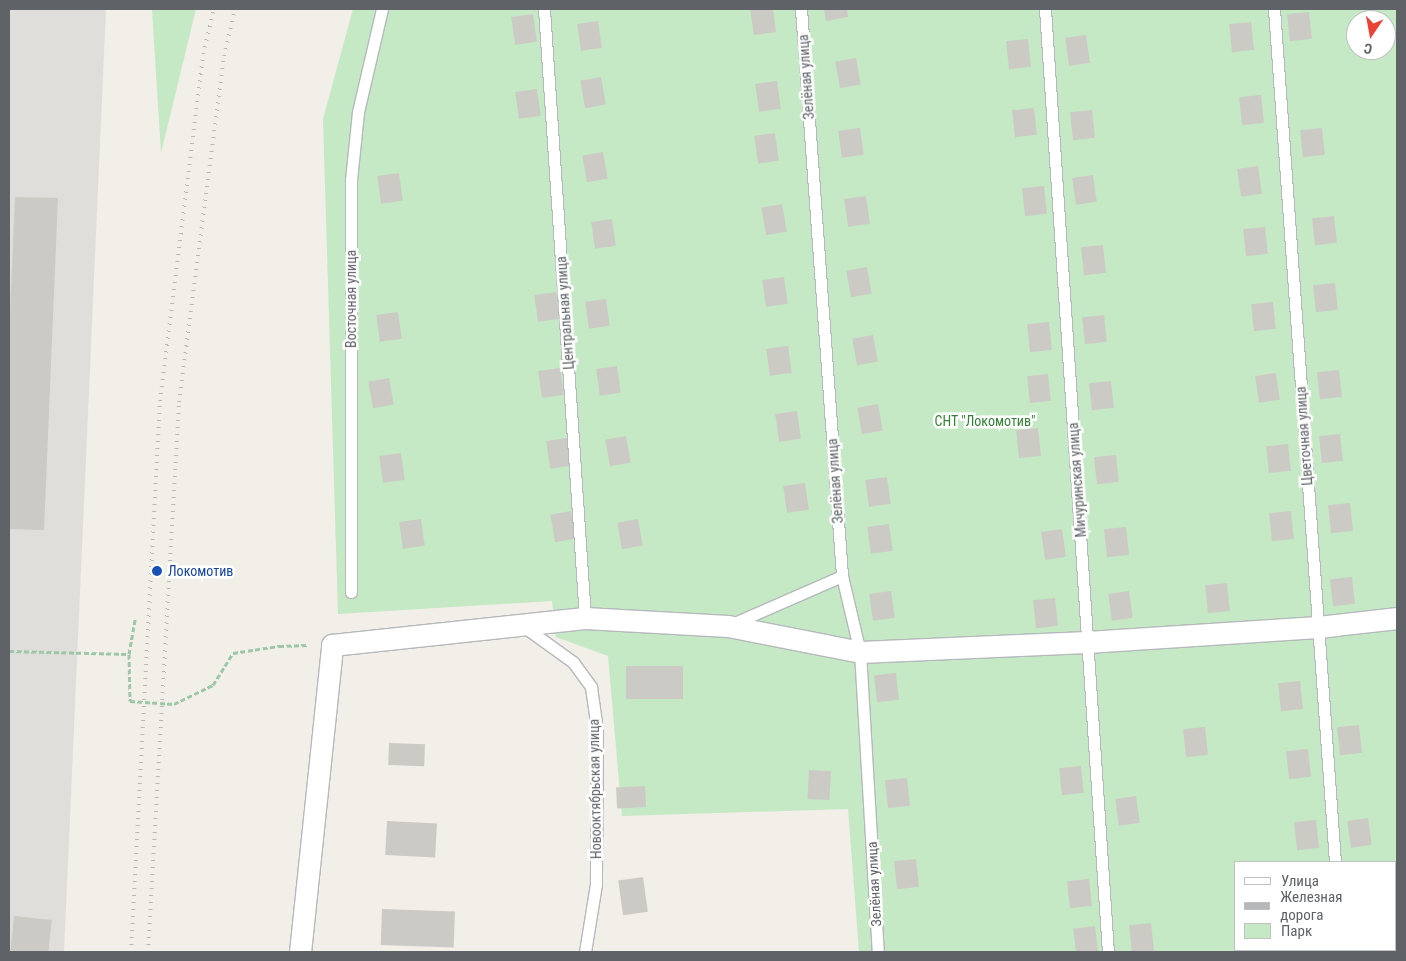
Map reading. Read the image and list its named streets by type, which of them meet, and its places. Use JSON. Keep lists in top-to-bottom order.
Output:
{
  "streets": {
    "lane": [
      "Зелёная улица",
      "Восточная улица",
      "Центральная улица",
      "Цветочная улица",
      "Мичуринская улица",
      "Новооктябрьская улица"
    ]
  },
  "parks": ["СНТ \"Локомотив\""],
  "places": ["Локомотив"],
  "legend": ["Улица", "Железная дорога", "Парк"],
  "north": "bottom"
}
